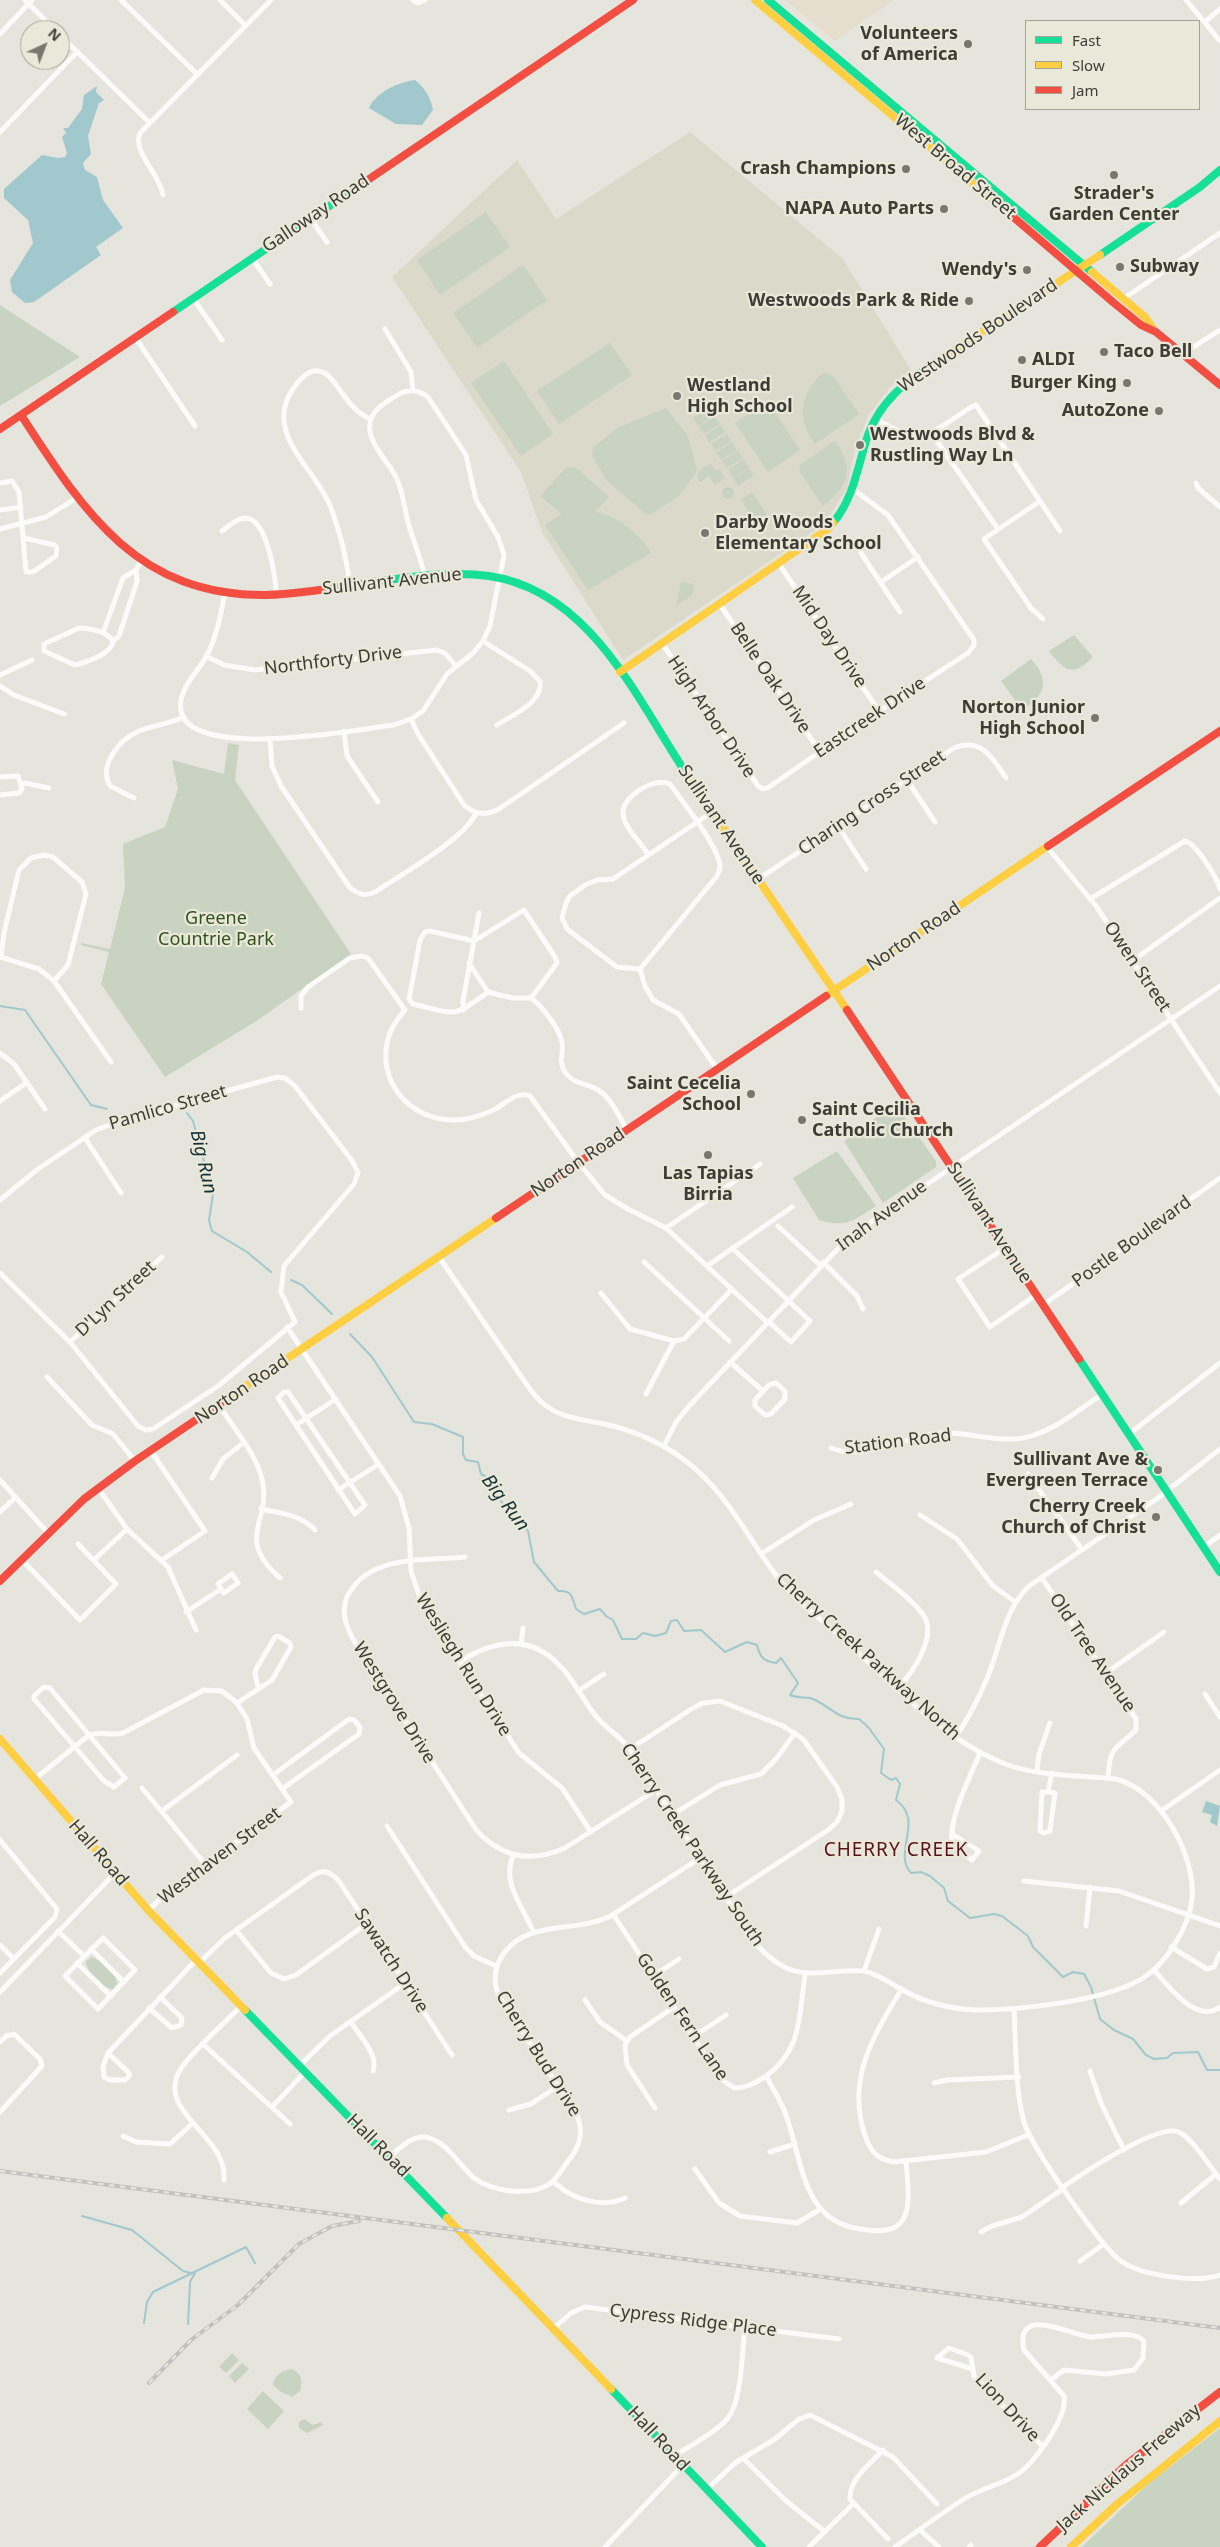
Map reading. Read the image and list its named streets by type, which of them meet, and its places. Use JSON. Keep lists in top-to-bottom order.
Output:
{
  "streets": {
    "main road": [
      "West Broad Street",
      "Galloway Road",
      "Westwoods Boulevard",
      "Sullivant Avenue",
      "Norton Road",
      "Hall Road",
      "Jack Nicklaus Freeway"
    ],
    "street": [
      "Mid Day Drive",
      "Northforty Drive",
      "Belle Oak Drive",
      "High Arbor Drive",
      "Eastcreek Drive",
      "Charing Cross Street",
      "Owen Street",
      "Pamlico Street",
      "Inah Avenue",
      "Postle Boulevard",
      "D'Lyn Street",
      "Station Road",
      "Old Tree Avenue",
      "Cherry Creek Parkway North",
      "Wesliegh Run Drive",
      "Westgrove Drive",
      "Cherry Creek Parkway South",
      "Westhaven Street",
      "Sawatch Drive",
      "Golden Fern Lane",
      "Cherry Bud Drive",
      "Cypress Ridge Place",
      "Lion Drive"
    ]
  },
  "crossings": [
    ["West Broad Street", "Westwoods Boulevard"],
    ["Galloway Road", "Sullivant Avenue"],
    ["Westwoods Boulevard", "Sullivant Avenue"],
    ["Westwoods Boulevard", "Mid Day Drive"],
    ["Westwoods Boulevard", "Belle Oak Drive"],
    ["Westwoods Boulevard", "High Arbor Drive"],
    ["Sullivant Avenue", "Charing Cross Street"],
    ["Sullivant Avenue", "Norton Road"],
    ["Sullivant Avenue", "Inah Avenue"],
    ["Sullivant Avenue", "Postle Boulevard"],
    ["Sullivant Avenue", "Station Road"],
    ["Mid Day Drive", "Eastcreek Drive"],
    ["Belle Oak Drive", "Eastcreek Drive"],
    ["High Arbor Drive", "Eastcreek Drive"],
    ["Norton Road", "Owen Street"],
    ["Norton Road", "Cherry Creek Parkway North"],
    ["Norton Road", "Wesliegh Run Drive"],
    ["Owen Street", "Inah Avenue"],
    ["Pamlico Street", "Wesliegh Run Drive"],
    ["Inah Avenue", "Cherry Creek Parkway North"],
    ["Old Tree Avenue", "Cherry Creek Parkway North"],
    ["Cherry Creek Parkway North", "Cherry Creek Parkway South"],
    ["Wesliegh Run Drive", "Westgrove Drive"],
    ["Wesliegh Run Drive", "Cherry Creek Parkway South"],
    ["Cherry Creek Parkway South", "Cherry Bud Drive"],
    ["Hall Road", "Westhaven Street"],
    ["Hall Road", "Cherry Bud Drive"],
    ["Hall Road", "Cypress Ridge Place"],
    ["Golden Fern Lane", "Cherry Bud Drive"]
  ],
  "districts": ["CHERRY CREEK"],
  "water": ["Big Run"],
  "parks": ["Greene Countrie Park"],
  "places": [
    "Volunteers of America",
    "Crash Champions",
    "Strader's Garden Center",
    "NAPA Auto Parts",
    "Subway",
    "Wendy's",
    "Westwoods Park & Ride",
    "Taco Bell",
    "ALDI",
    "Burger King",
    "Westland High School",
    "AutoZone",
    "Westwoods Blvd & Rustling Way Ln",
    "Darby Woods Elementary School",
    "Norton Junior High School",
    "Saint Cecelia School",
    "Saint Cecilia Catholic Church",
    "Las Tapias Birria",
    "Sullivant Ave & Evergreen Terrace",
    "Cherry Creek Church of Christ"
  ],
  "legend": ["Fast", "Slow", "Jam"],
  "north": "top right"
}
